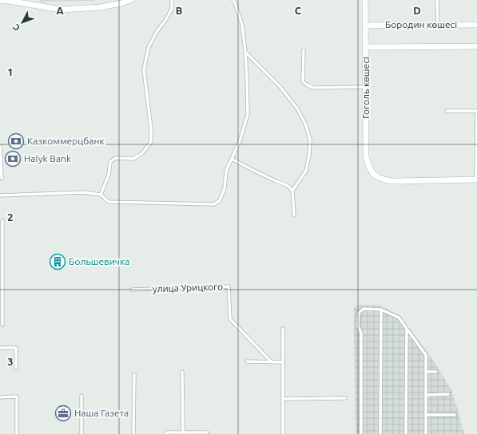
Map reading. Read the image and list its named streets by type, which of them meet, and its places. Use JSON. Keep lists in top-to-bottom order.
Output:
{
  "streets": {
    "street": ["Бородин көшесі", "Гоголь көшесі"],
    "lane": ["улица Урицкого"]
  },
  "crossings": [
    ["Бородин көшесі", "Гоголь көшесі"]
  ],
  "places": {
    "bank": ["Казкоммерцбанк", "Halyk Bank"],
    "building": ["Большевичка"],
    "office": ["Наша Газета"]
  },
  "north": "bottom left",
  "grid": {
    "columns": [
      "A",
      "B",
      "C",
      "D"
    ],
    "rows": ["1", "2", "3"]
  }
}
